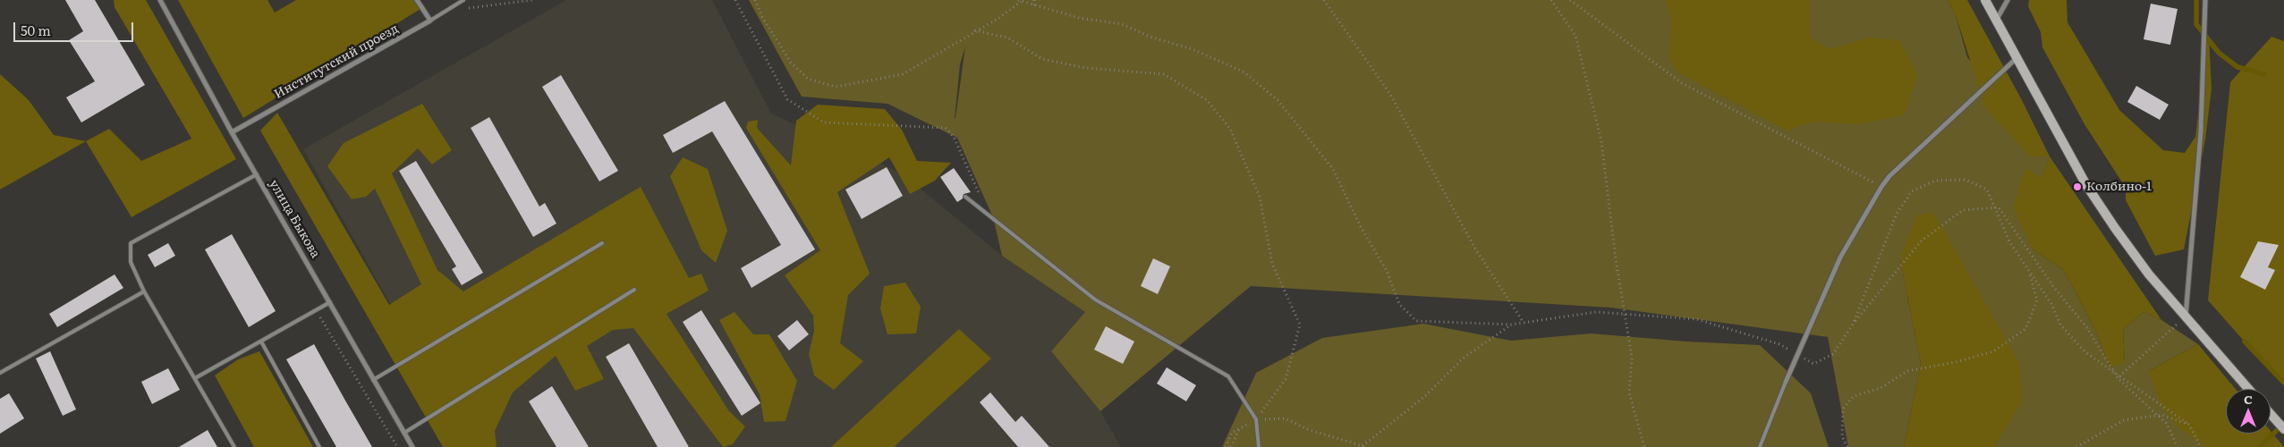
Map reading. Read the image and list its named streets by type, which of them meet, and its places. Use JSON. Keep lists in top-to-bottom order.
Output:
{
  "streets": {
    "street": ["Институтский проезд", "улица Быкова"]
  },
  "crossings": [
    ["Институтский проезд", "улица Быкова"]
  ],
  "places": ["Колбино-1"],
  "scale_bar": "50 m",
  "north": "top"
}
